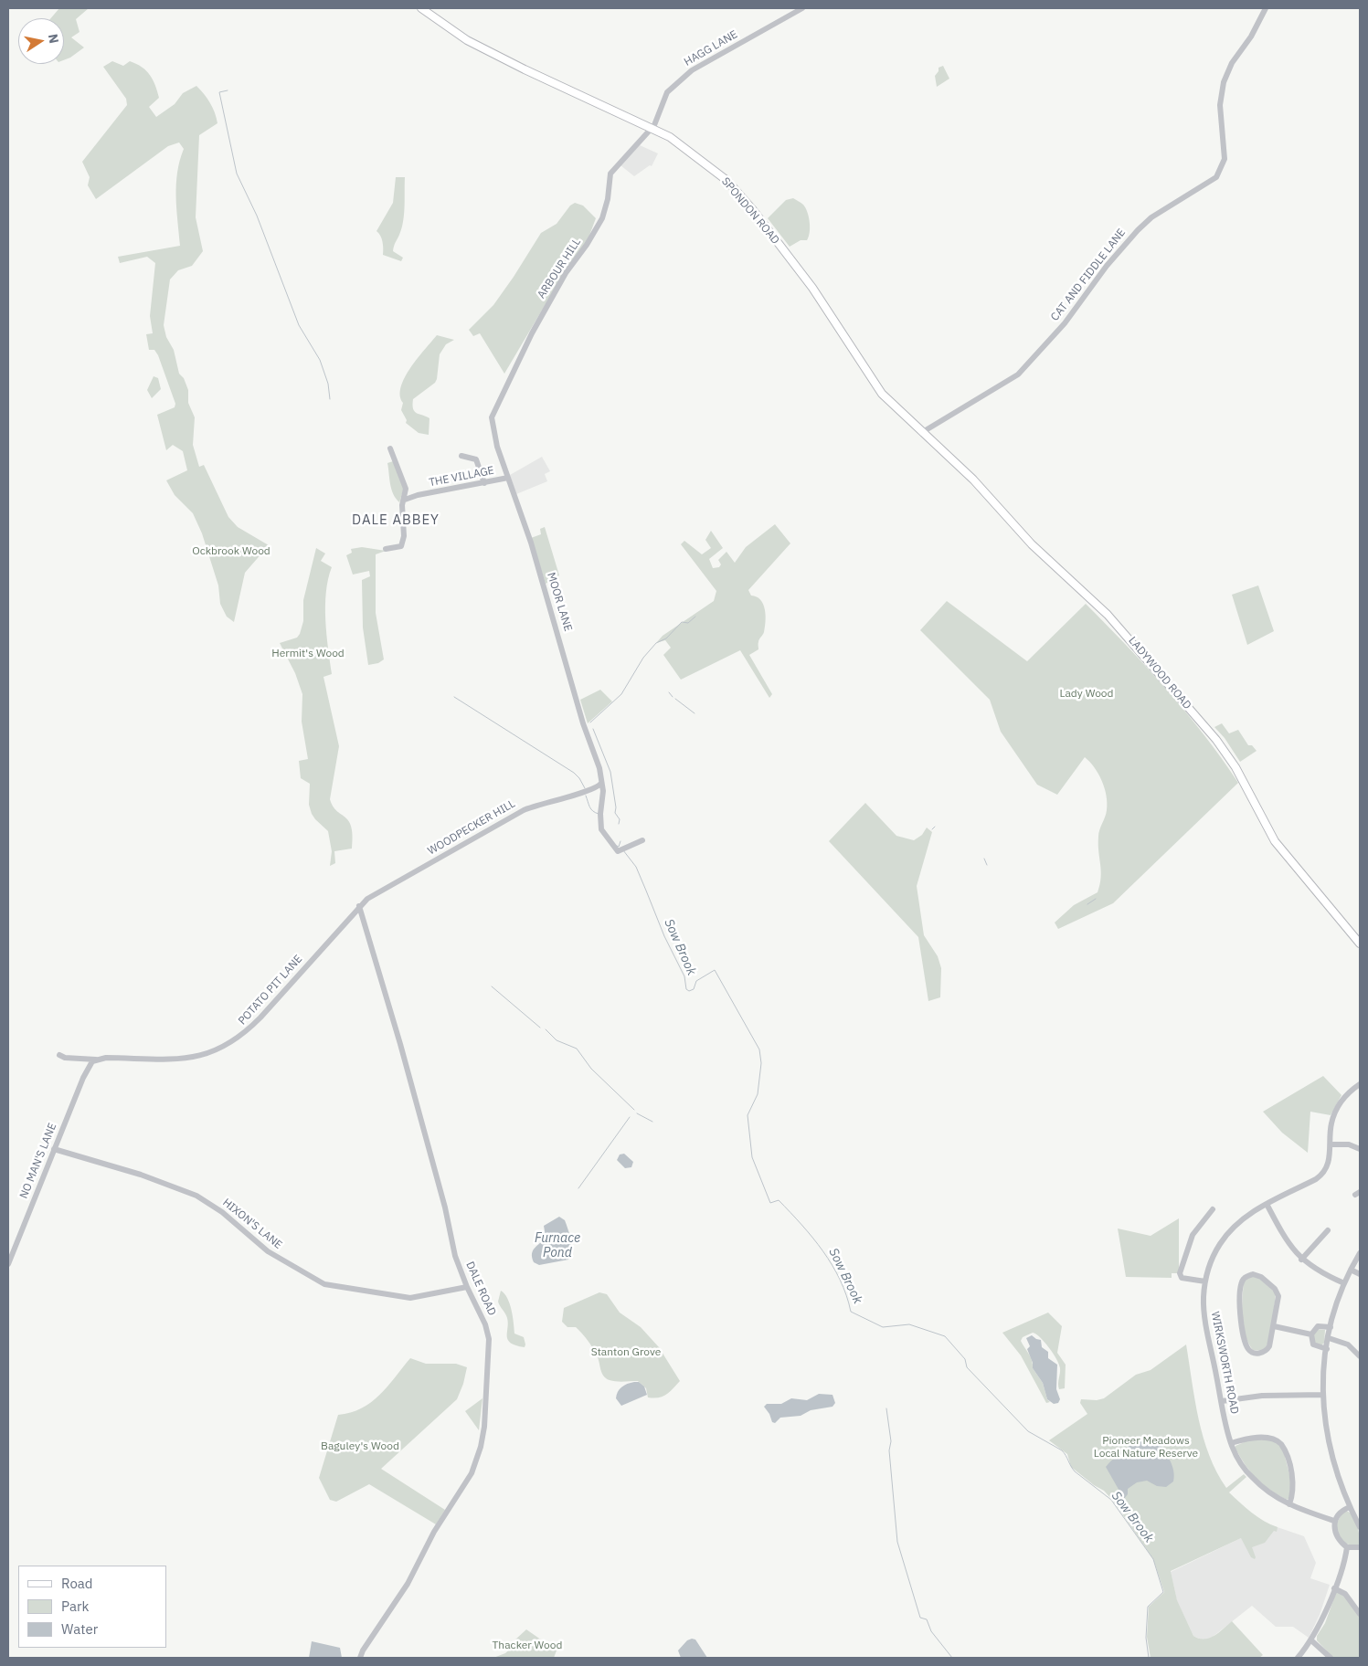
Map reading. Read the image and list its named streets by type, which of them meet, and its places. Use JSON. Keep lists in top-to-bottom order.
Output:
{
  "streets": {
    "main road": ["SPONDON ROAD", "LADYWOOD ROAD"],
    "street": [
      "HAGG LANE",
      "ARBOUR HILL",
      "CAT AND FIDDLE LANE",
      "THE VILLAGE",
      "MOOR LANE",
      "WOODPECKER HILL",
      "POTATO PIT LANE",
      "NO MAN'S LANE",
      "HIXON'S LANE",
      "DALE ROAD",
      "WIRKSWORTH ROAD"
    ]
  },
  "crossings": [
    ["HAGG LANE", "SPONDON ROAD"],
    ["HAGG LANE", "ARBOUR HILL"],
    ["SPONDON ROAD", "ARBOUR HILL"],
    ["SPONDON ROAD", "CAT AND FIDDLE LANE"],
    ["SPONDON ROAD", "LADYWOOD ROAD"],
    ["ARBOUR HILL", "MOOR LANE"],
    ["CAT AND FIDDLE LANE", "LADYWOOD ROAD"],
    ["THE VILLAGE", "MOOR LANE"],
    ["MOOR LANE", "WOODPECKER HILL"],
    ["WOODPECKER HILL", "POTATO PIT LANE"],
    ["WOODPECKER HILL", "DALE ROAD"],
    ["POTATO PIT LANE", "DALE ROAD"],
    ["NO MAN'S LANE", "HIXON'S LANE"],
    ["HIXON'S LANE", "DALE ROAD"]
  ],
  "districts": ["DALE ABBEY"],
  "water": ["Sow Brook", "Furnace Pond"],
  "parks": [
    "Ockbrook Wood",
    "Hermit's Wood",
    "Lady Wood",
    "Stanton Grove",
    "Pioneer Meadows Local Nature Reserve",
    "Baguley's Wood",
    "Thacker Wood"
  ],
  "legend": ["Road", "Park", "Water"],
  "north": "right"
}
